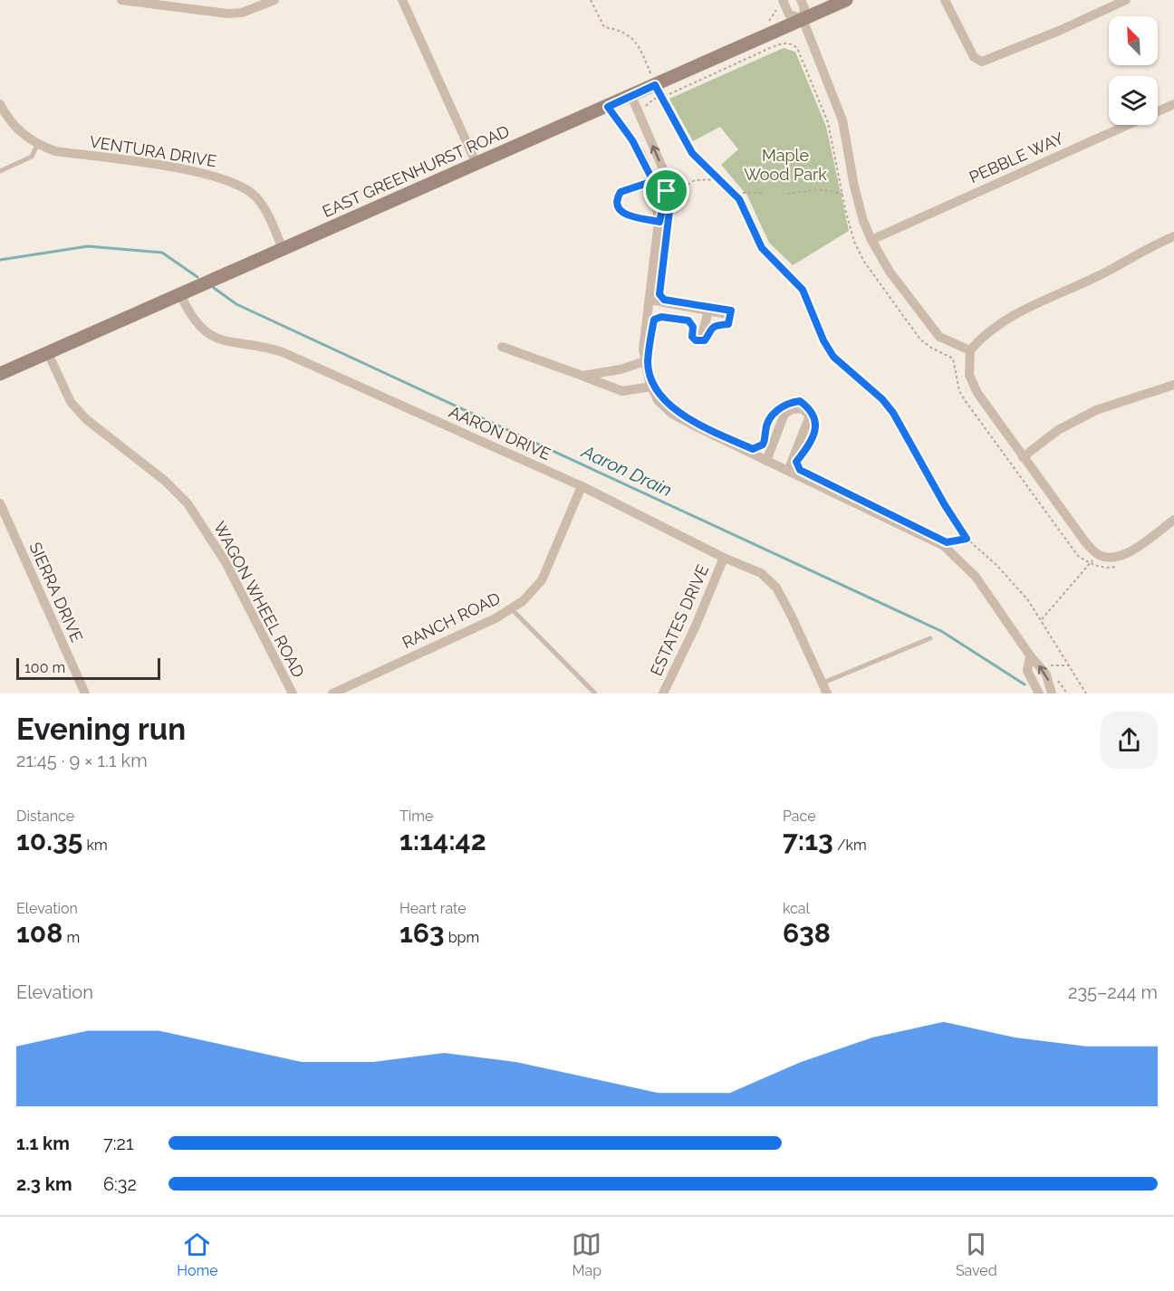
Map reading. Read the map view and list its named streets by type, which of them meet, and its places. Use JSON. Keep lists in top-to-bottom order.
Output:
{
  "streets": {
    "main road": ["EAST GREENHURST ROAD"],
    "street": [
      "VENTURA DRIVE",
      "PEBBLE WAY",
      "AARON DRIVE",
      "SIERRA DRIVE",
      "WAGON WHEEL ROAD",
      "RANCH ROAD",
      "ESTATES DRIVE"
    ]
  },
  "crossings": [
    ["VENTURA DRIVE", "EAST GREENHURST ROAD"],
    ["EAST GREENHURST ROAD", "AARON DRIVE"],
    ["EAST GREENHURST ROAD", "WAGON WHEEL ROAD"],
    ["AARON DRIVE", "RANCH ROAD"],
    ["AARON DRIVE", "ESTATES DRIVE"]
  ],
  "water": ["Aaron Drain"],
  "parks": ["Maple Wood Park"],
  "scale_bar": "100 m",
  "north": "top left",
  "page": {
    "scale": "100 m",
    "heading": ["Evening run", "21:45 · 9 × 1.1 km"],
    "stats": [
      ["Distance", "10.35 km"],
      ["Time", "1:14:42"],
      ["Pace", "7:13 /km"],
      ["Elevation", "108 m"],
      ["Heart rate", "163 bpm"],
      ["kcal", "638"]
    ],
    "chart": ["Elevation", "235–244 m"],
    "list": [
      {
        "name": "1.1 km",
        "note": "7:21"
      },
      {
        "name": "2.3 km",
        "note": "6:32"
      }
    ],
    "tabs": ["Home", "Map", "Saved"]
  }
}
